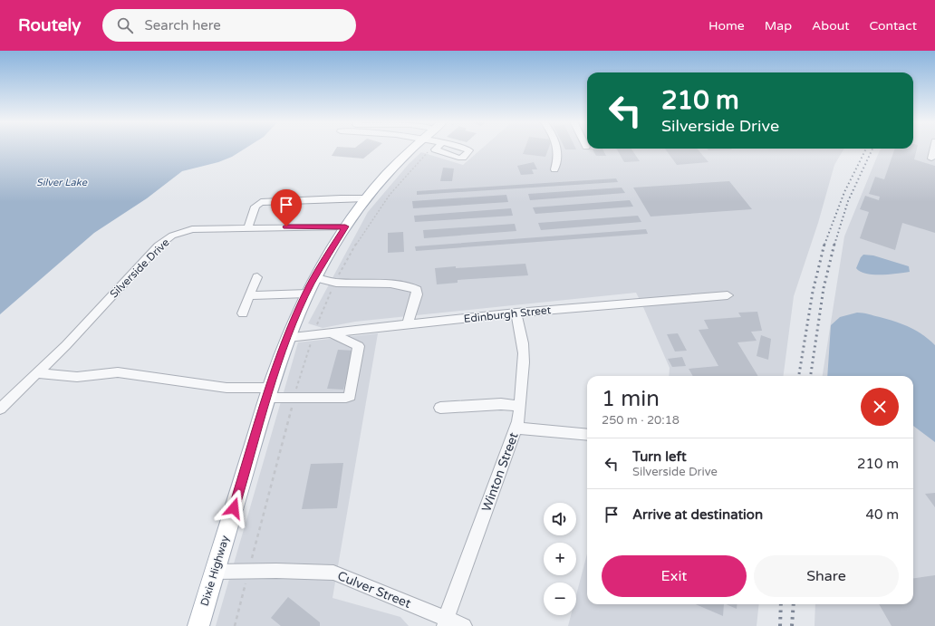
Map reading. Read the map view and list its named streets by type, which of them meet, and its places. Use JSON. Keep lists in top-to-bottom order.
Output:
{
  "streets": {
    "main road": ["Dixie Highway"],
    "street": [
      "Silverside Drive",
      "Edinburgh Street",
      "Winton Street",
      "Culver Street"
    ]
  },
  "crossings": [
    ["Silverside Drive", "Dixie Highway"],
    ["Edinburgh Street", "Winton Street"],
    ["Edinburgh Street", "Dixie Highway"],
    ["Winton Street", "Culver Street"],
    ["Dixie Highway", "Culver Street"]
  ],
  "water": ["Silver Lake"],
  "page": {
    "header": "Routely",
    "search": "Search here",
    "nav": [
      "Home",
      "Map",
      "About",
      "Contact"
    ],
    "turn": ["210 m", "Silverside Drive"],
    "heading": ["1 min", "250 m · 20:18"],
    "list": [
      {
        "name": "Turn left",
        "note": "Silverside Drive",
        "value": "210 m"
      },
      {
        "name": "Arrive at destination",
        "value": "40 m"
      }
    ],
    "map_buttons": ["+", "−"],
    "buttons": ["Exit", "Share"]
  }
}
